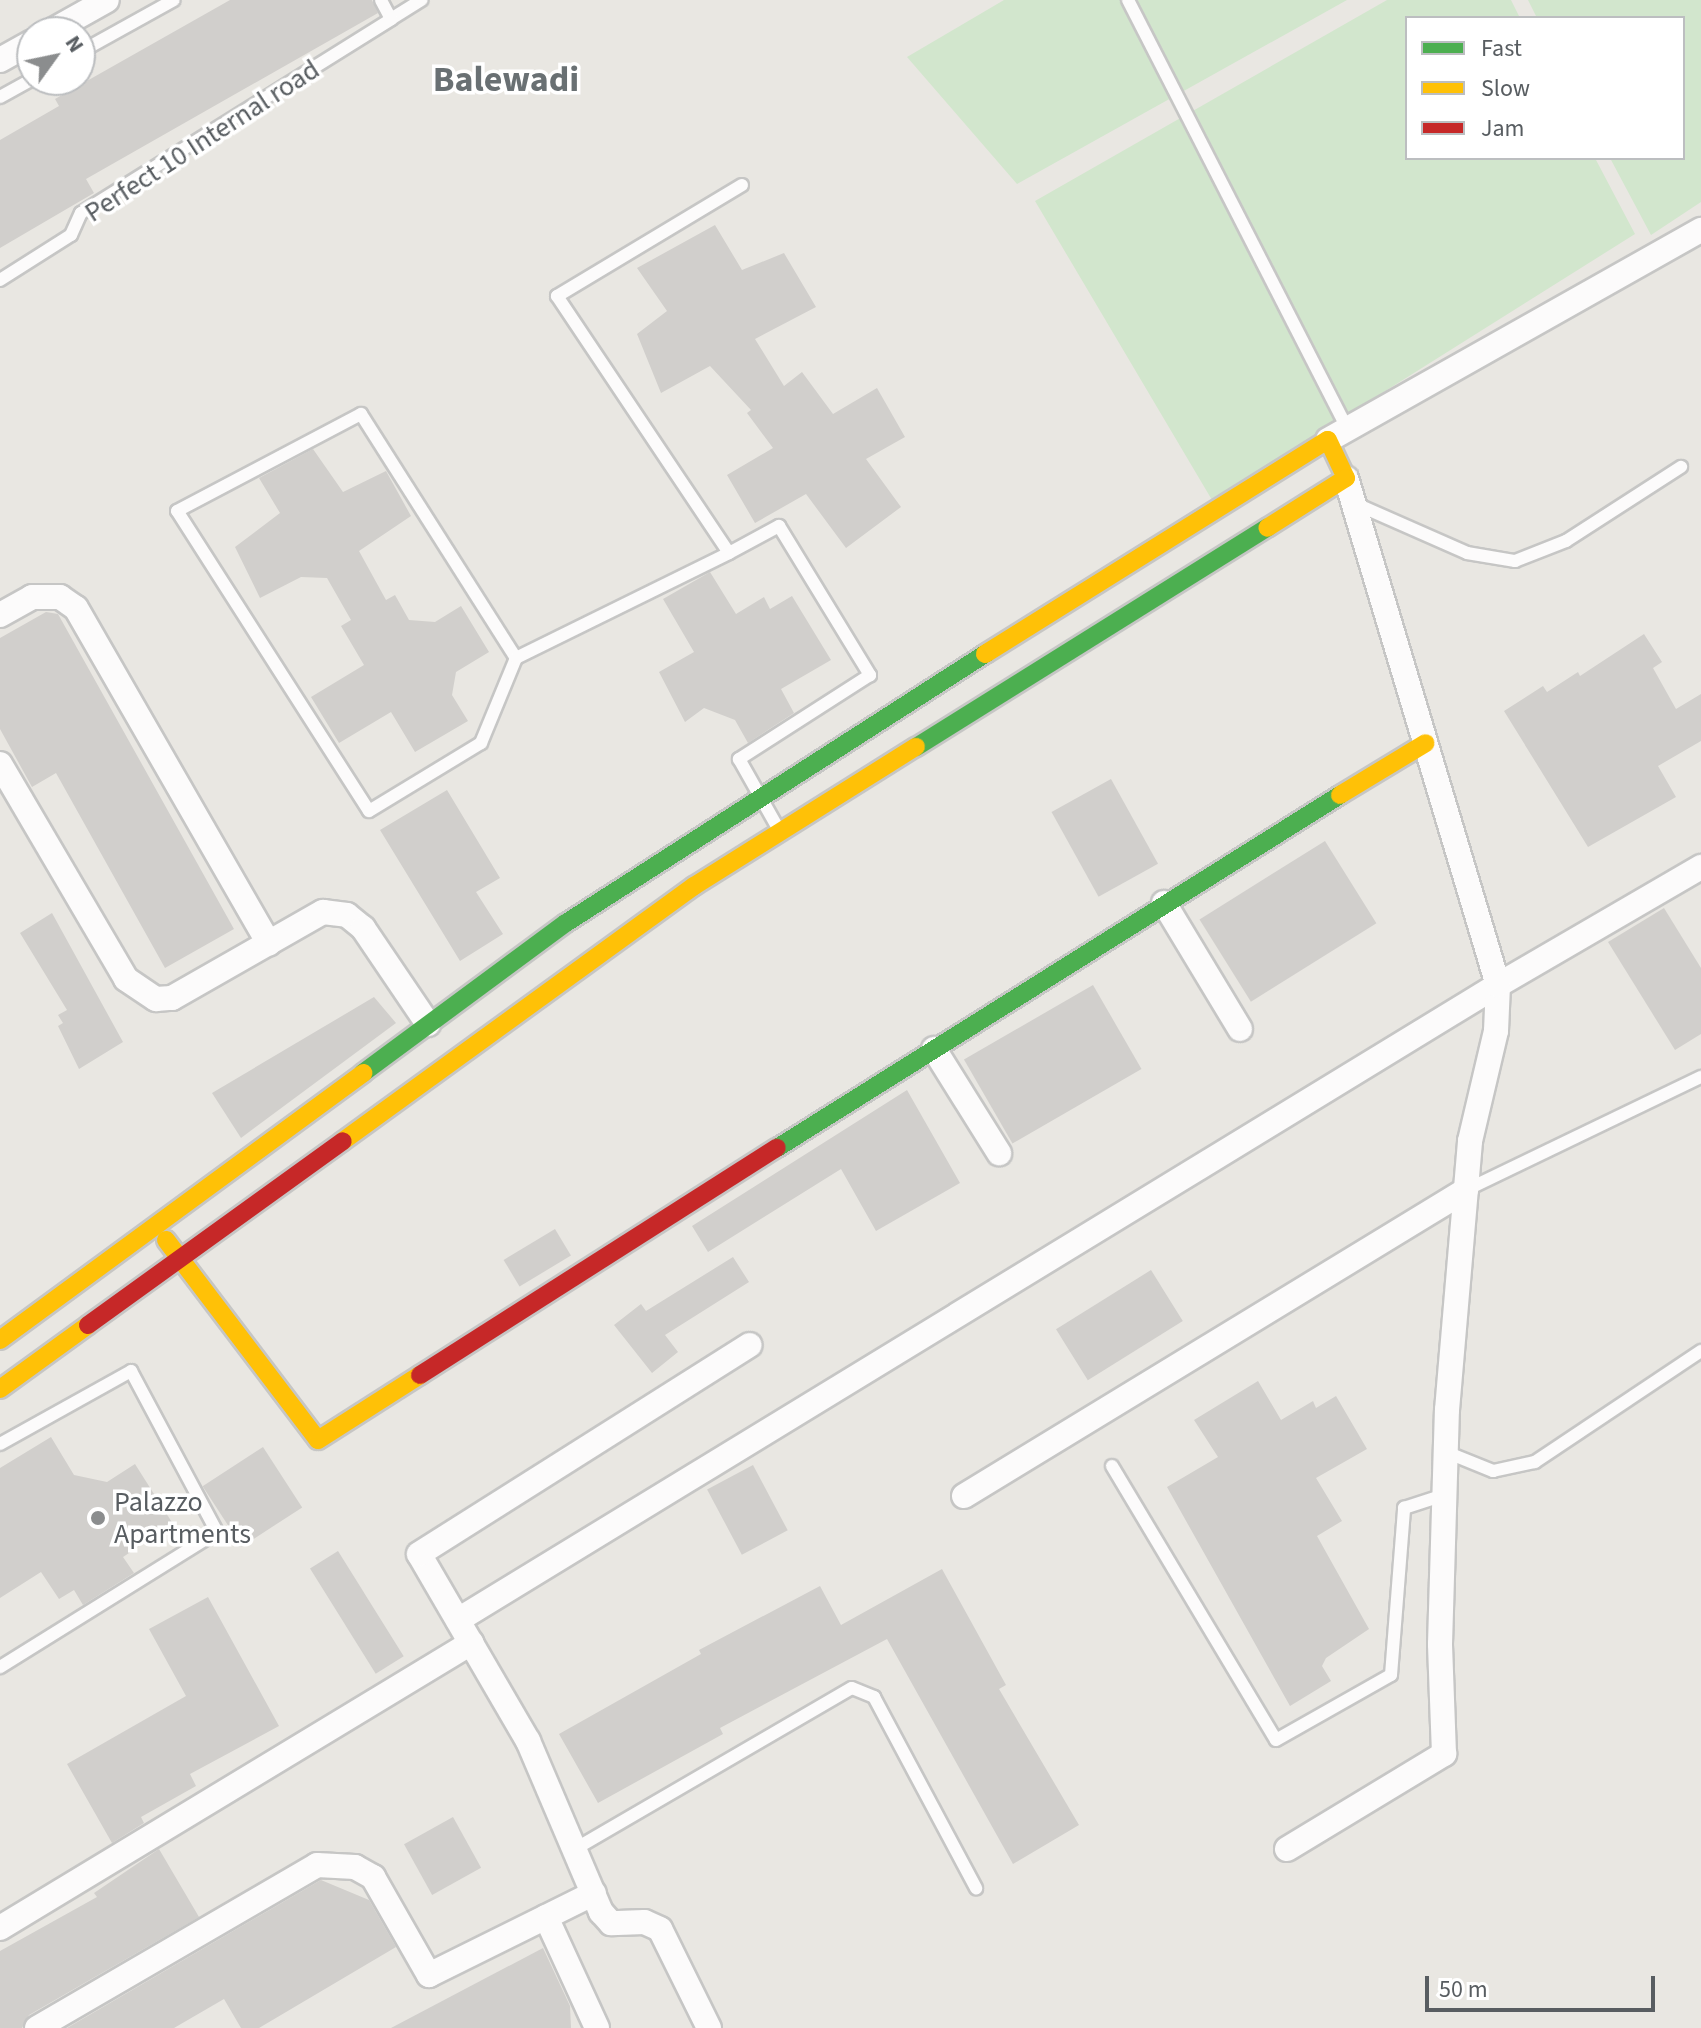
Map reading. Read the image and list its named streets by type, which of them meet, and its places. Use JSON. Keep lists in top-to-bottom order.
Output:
{
  "streets": {
    "lane": ["Perfect 10 Internal road"]
  },
  "districts": ["Balewadi"],
  "places": ["Palazzo Apartments"],
  "legend": ["Fast", "Slow", "Jam"],
  "scale_bar": "50 m",
  "north": "top right"
}
